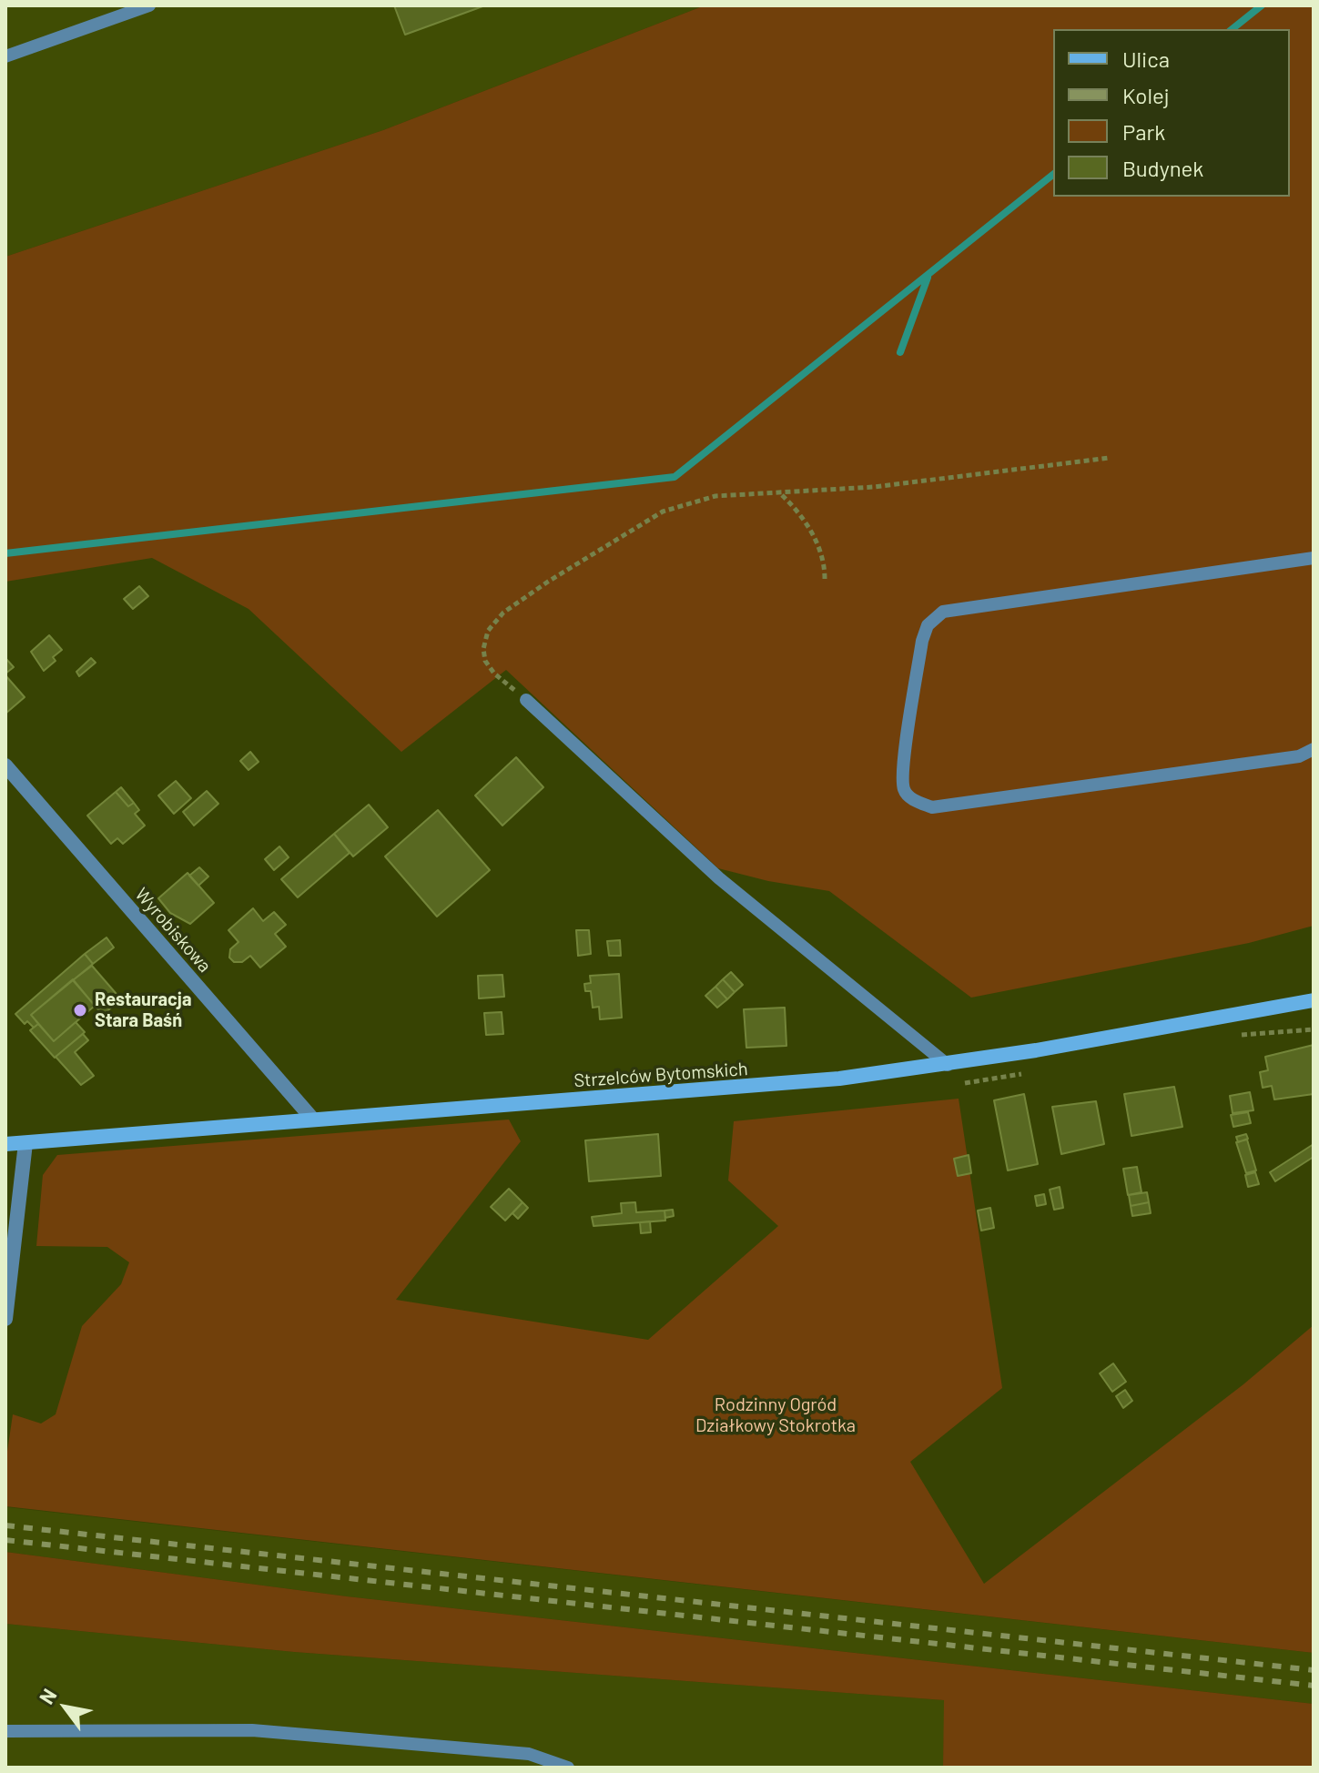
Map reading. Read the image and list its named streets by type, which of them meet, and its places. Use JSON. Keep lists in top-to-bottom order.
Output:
{
  "streets": {
    "street": ["Wyrobiskowa", "Strzelców Bytomskich"]
  },
  "crossings": [
    ["Wyrobiskowa", "Strzelców Bytomskich"]
  ],
  "parks": ["Rodzinny Ogród Działkowy Stokrotka"],
  "places": ["Restauracja Stara Baśń"],
  "legend": [
    "Ulica",
    "Kolej",
    "Park",
    "Budynek"
  ],
  "north": "top left"
}
